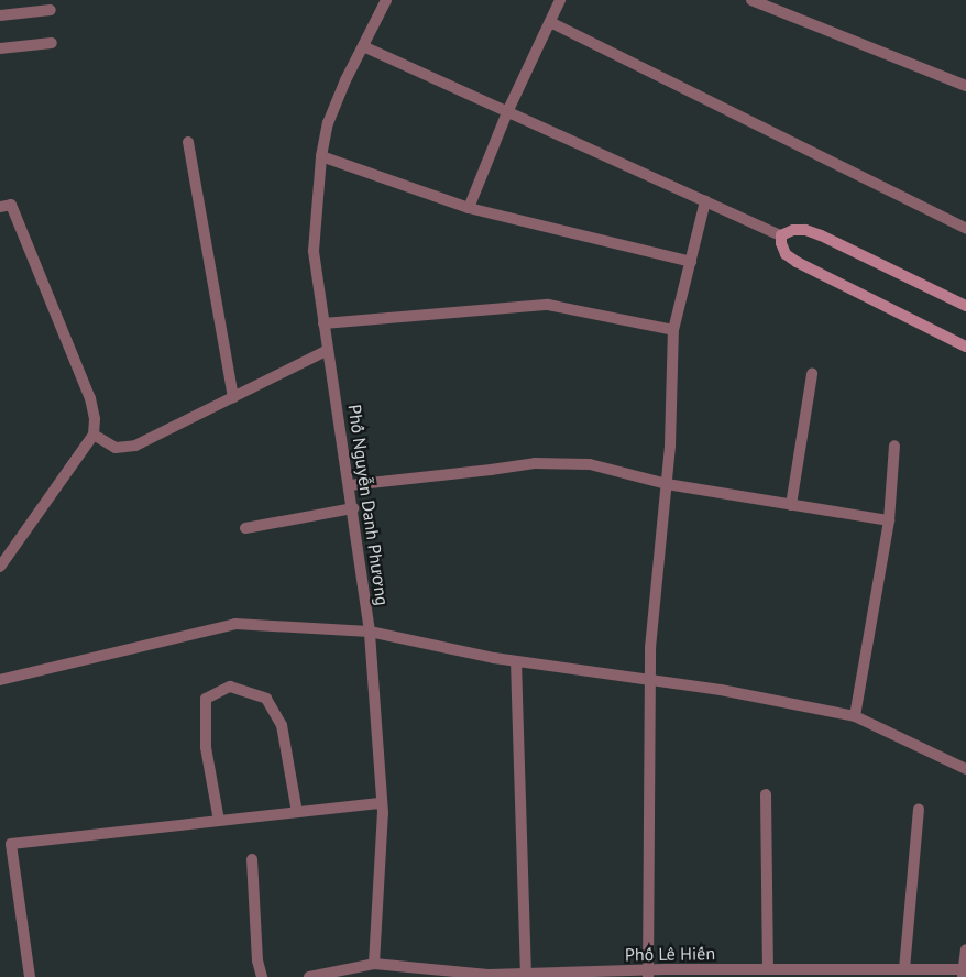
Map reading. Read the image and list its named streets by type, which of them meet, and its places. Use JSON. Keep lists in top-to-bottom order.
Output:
{
  "streets": {
    "street": ["Phố Nguyễn Danh Phương", "Phố Lê Hiến"]
  },
  "crossings": [
    ["Phố Nguyễn Danh Phương", "Phố Lê Hiến"]
  ]
}
